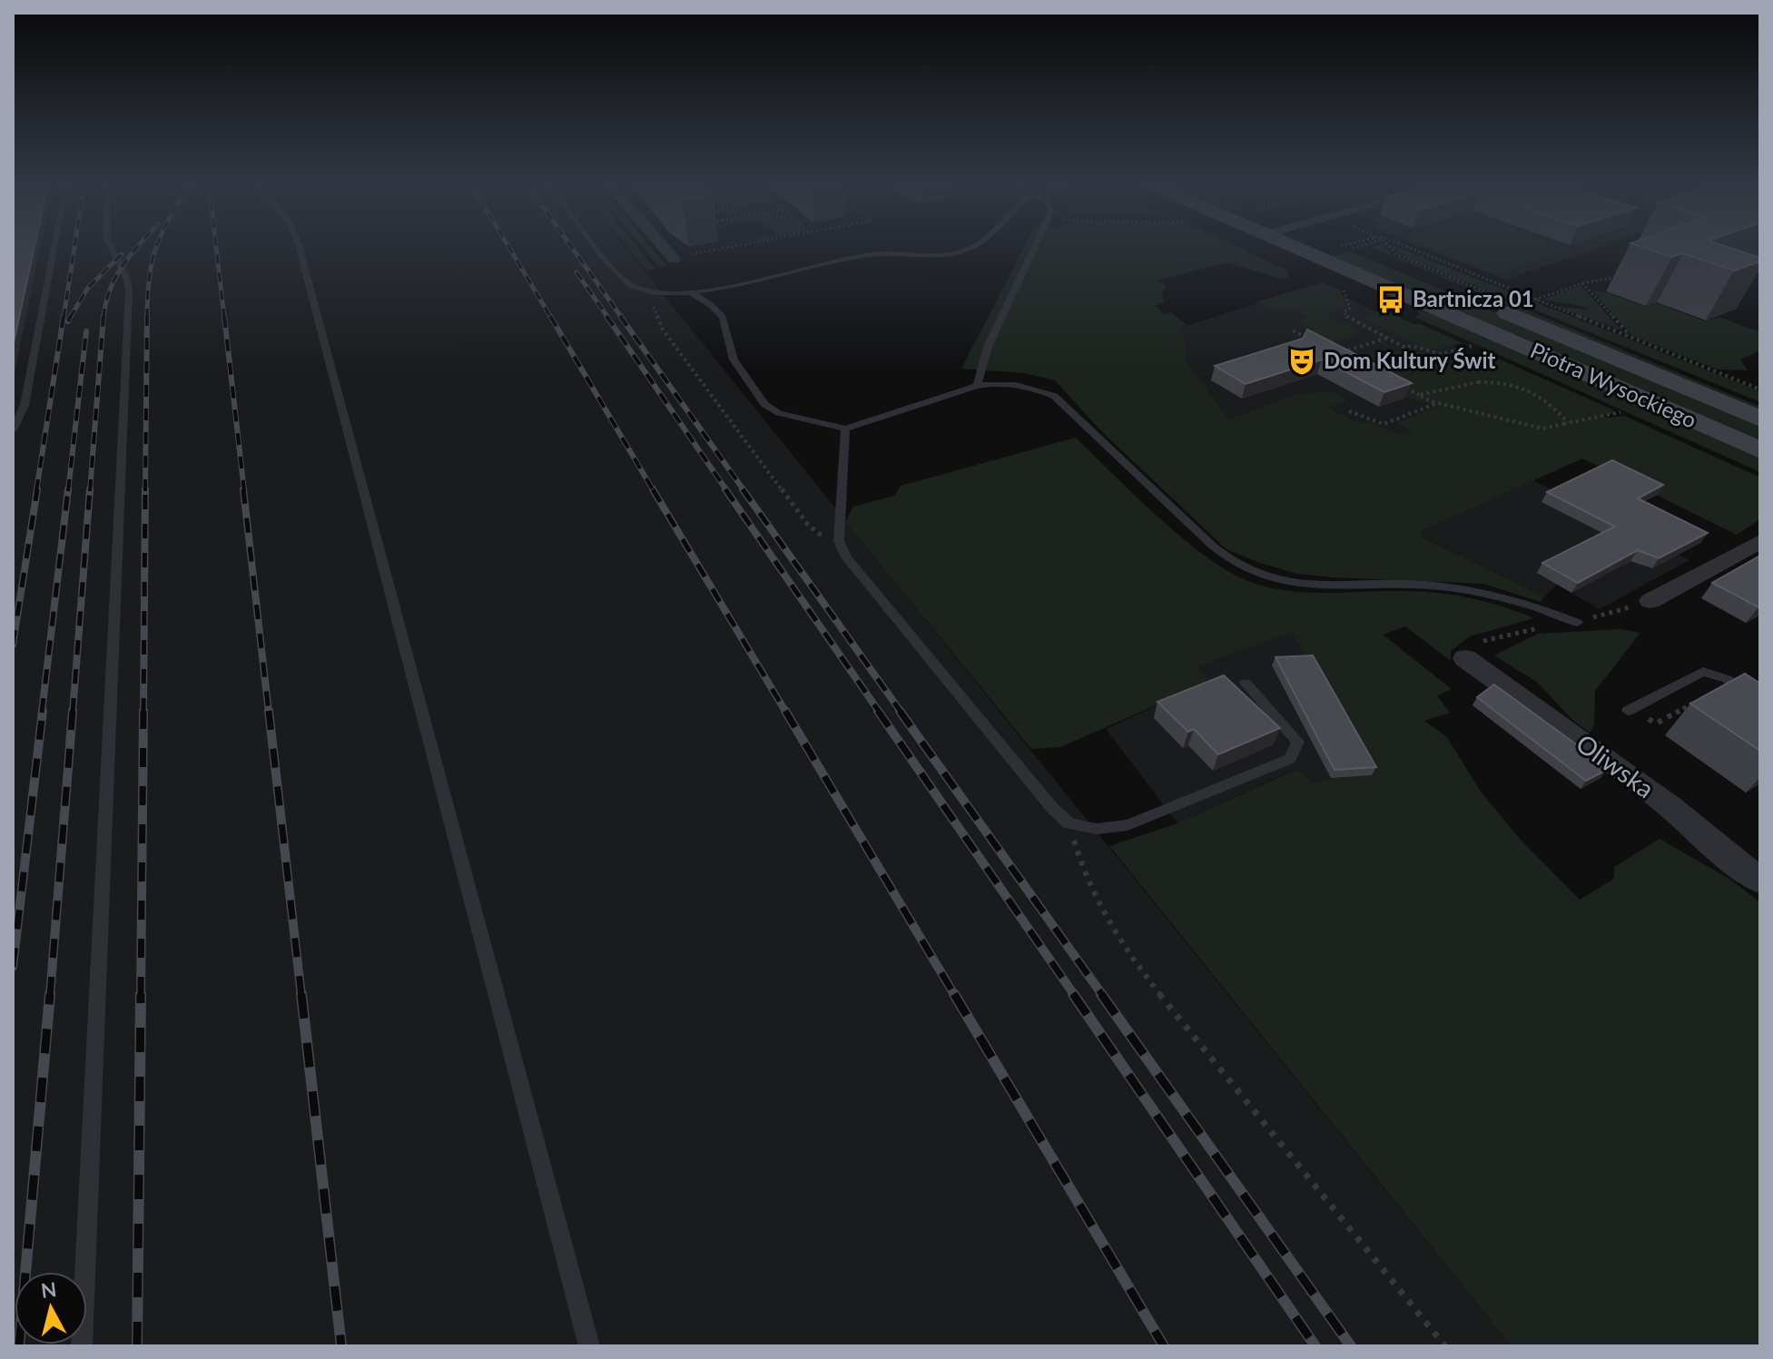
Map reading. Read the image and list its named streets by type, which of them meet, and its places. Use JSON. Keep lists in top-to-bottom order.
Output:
{
  "streets": {
    "main road": ["Piotra Wysockiego"],
    "street": ["Oliwska"]
  },
  "places": {
    "bus stop": ["Bartnicza 01"],
    "theatre": ["Dom Kultury Świt"]
  },
  "north": "top"
}
